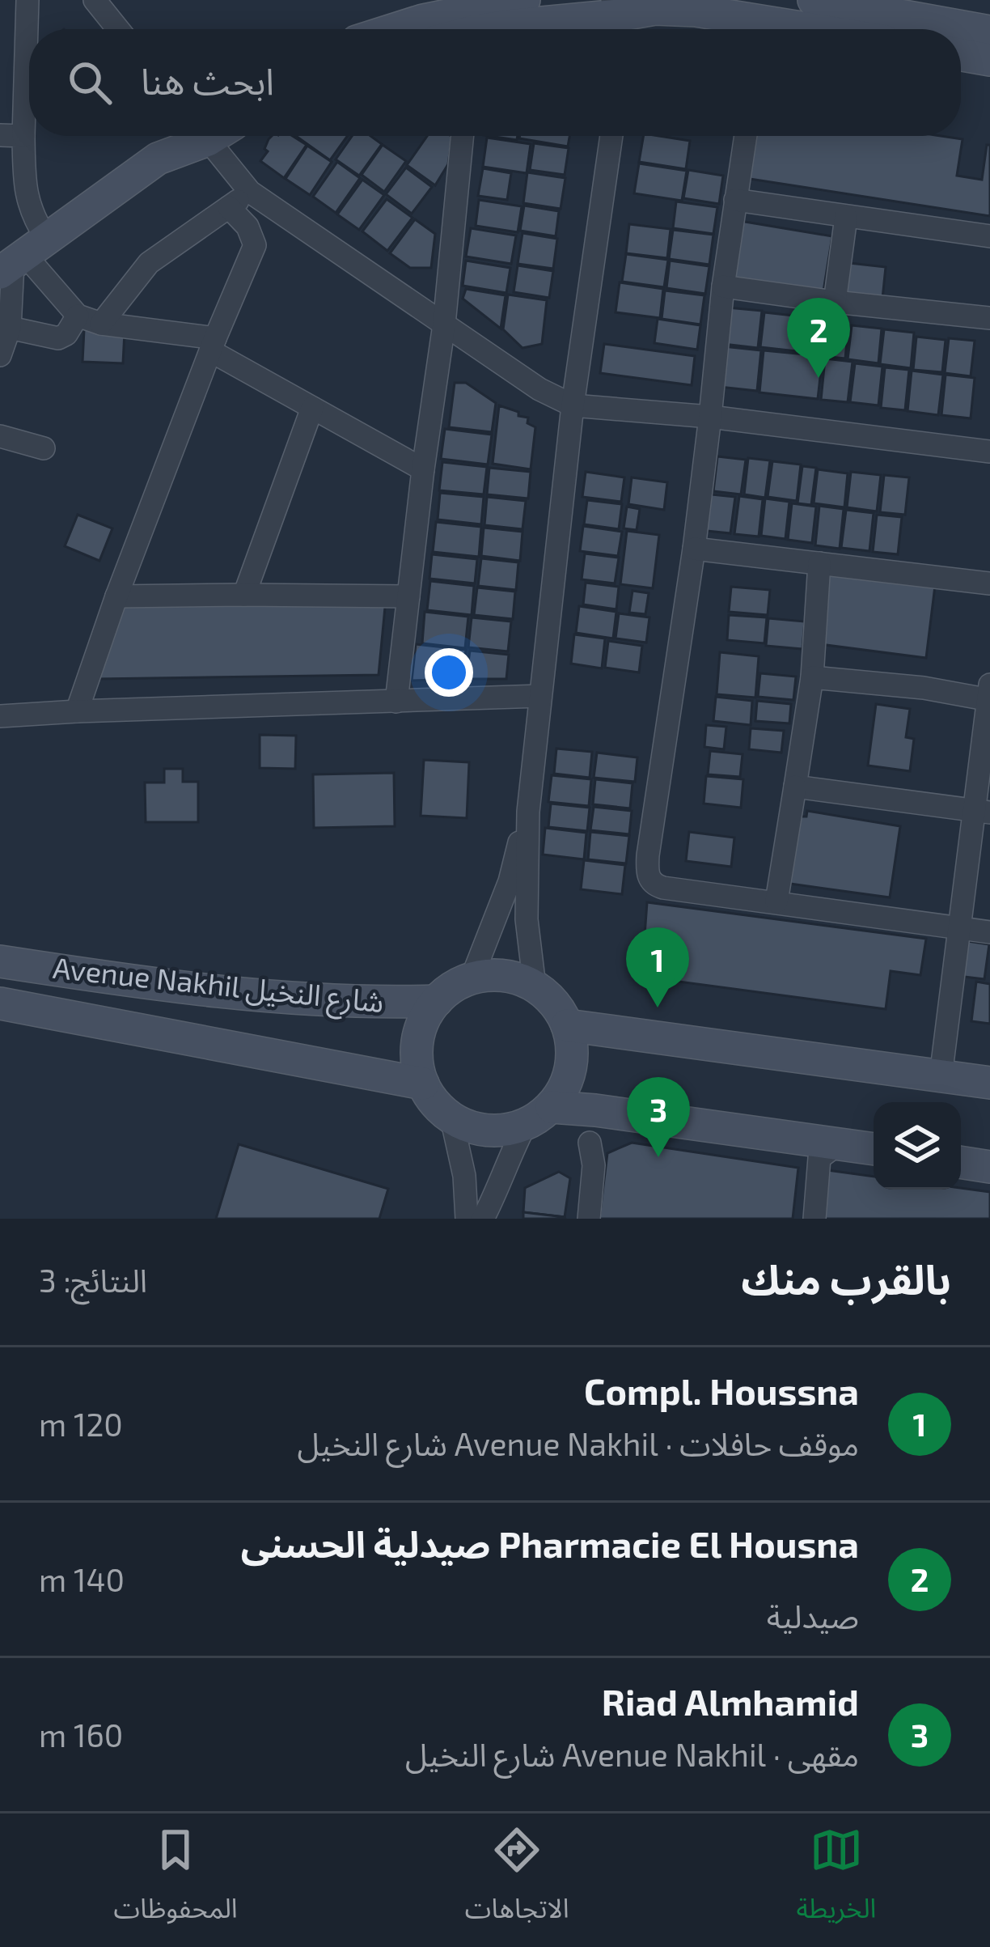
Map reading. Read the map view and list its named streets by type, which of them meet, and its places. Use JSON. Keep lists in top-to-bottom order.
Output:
{
  "streets": {
    "street": ["Avenue Nakhil شارع النخيل"]
  },
  "page": {
    "search": "ابحث هنا",
    "pins": ["2", "1", "3"],
    "heading": ["بالقرب منك", "النتائج: 3"],
    "list": [
      {
        "mark": "1",
        "name": "Compl. Houssna",
        "note": "موقف حافلات · Avenue Nakhil شارع النخيل",
        "value": "120 m"
      },
      {
        "mark": "2",
        "name": "Pharmacie El Housna صيدلية الحسنى",
        "note": "صيدلية",
        "value": "140 m"
      },
      {
        "mark": "3",
        "name": "Riad Almhamid",
        "note": "مقهى · Avenue Nakhil شارع النخيل",
        "value": "160 m"
      }
    ],
    "nav": ["الخريطة", "الاتجاهات", "المحفوظات"]
  }
}
